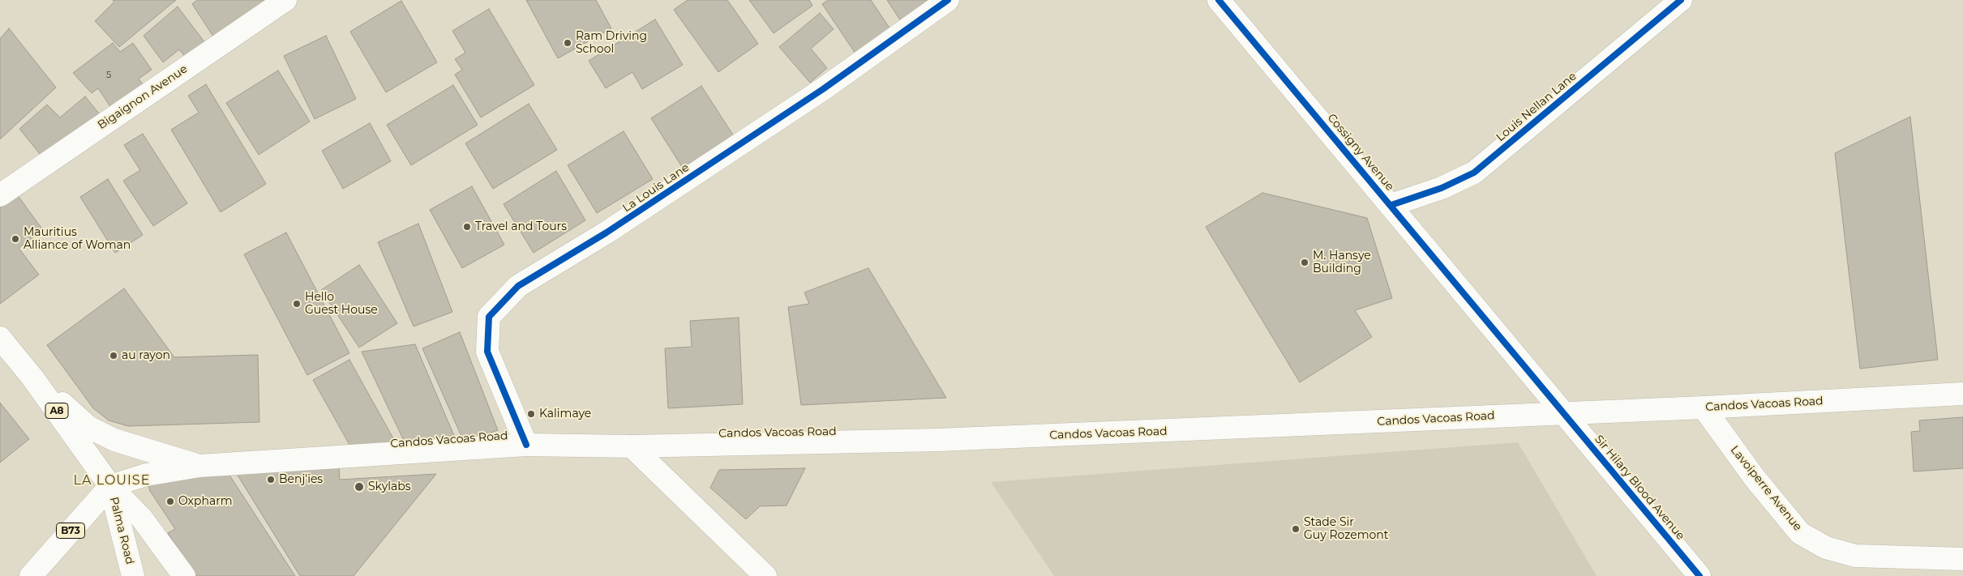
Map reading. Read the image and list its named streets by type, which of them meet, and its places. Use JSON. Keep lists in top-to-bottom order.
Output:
{
  "streets": {
    "street": [
      "Bigaignon Avenue",
      "Louis Nellan Lane",
      "Cossigny Avenue",
      "La Louis Lane",
      "Candos Vacoas Road",
      "A8",
      "Sir Hilary Blood Avenue",
      "Lavoiperre Avenue",
      "B73",
      "Palma Road"
    ]
  },
  "crossings": [
    ["Louis Nellan Lane", "Cossigny Avenue"],
    ["Cossigny Avenue", "Candos Vacoas Road"],
    ["Cossigny Avenue", "Sir Hilary Blood Avenue"],
    ["La Louis Lane", "Candos Vacoas Road"],
    ["Candos Vacoas Road", "A8"],
    ["Candos Vacoas Road", "Sir Hilary Blood Avenue"],
    ["Candos Vacoas Road", "Lavoiperre Avenue"],
    ["Candos Vacoas Road", "B73"],
    ["Candos Vacoas Road", "Palma Road"],
    ["A8", "B73"],
    ["A8", "Palma Road"],
    ["B73", "Palma Road"]
  ],
  "districts": ["LA LOUISE"],
  "places": [
    "Ram Driving School",
    "Travel and Tours",
    "Mauritius Alliance of Woman",
    "M. Hansye Building",
    "Hello Guest House",
    "au rayon",
    "Kalimaye",
    "Benj'ies",
    "Skylabs",
    "Oxpharm",
    "Stade Sir Guy Rozemont"
  ],
  "house_numbers": ["5"]
}
